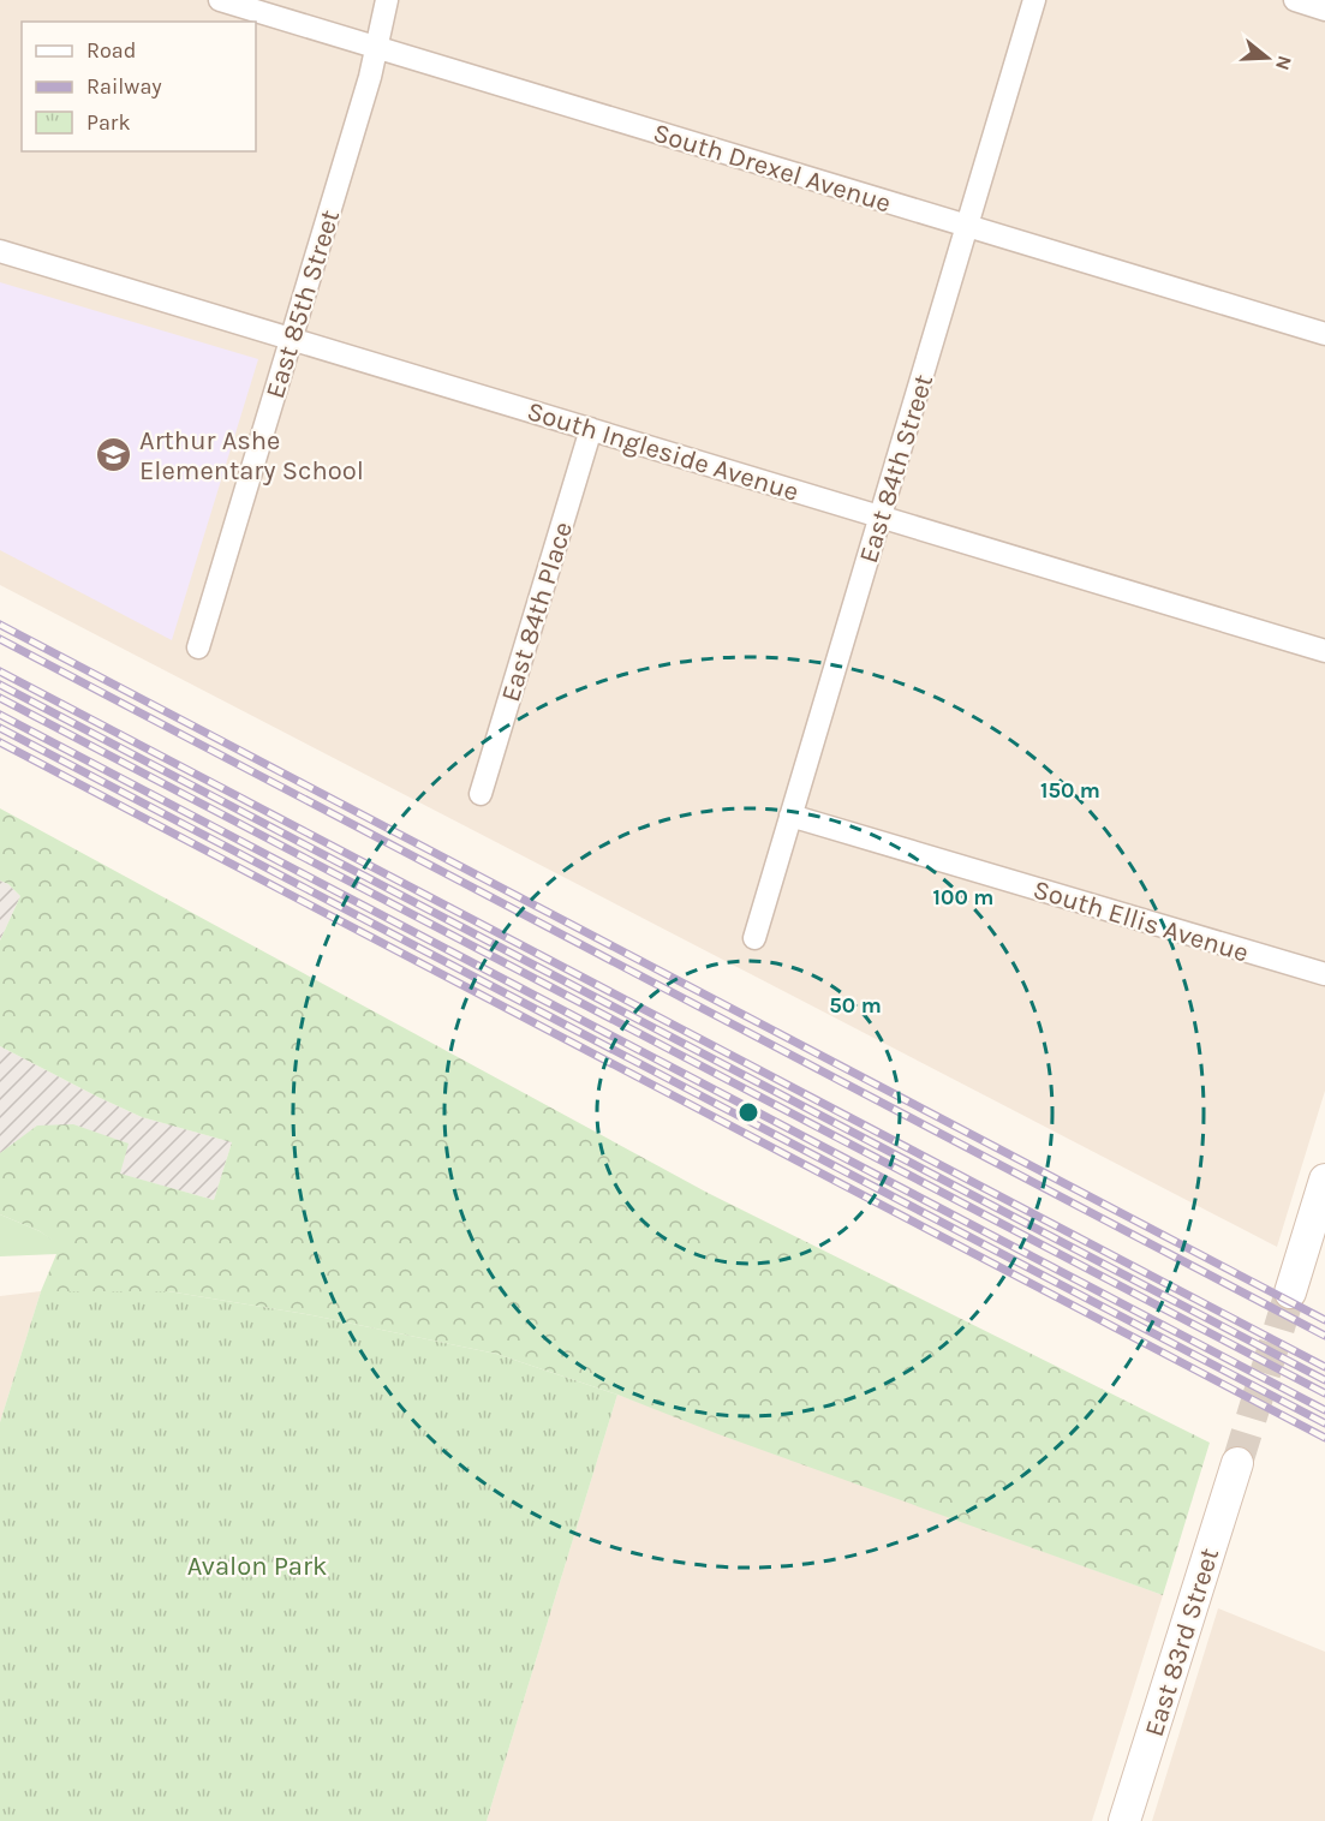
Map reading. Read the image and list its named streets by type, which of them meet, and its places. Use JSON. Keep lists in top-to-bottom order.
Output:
{
  "streets": {
    "street": [
      "South Drexel Avenue",
      "East 85th Street",
      "South Ingleside Avenue",
      "East 84th Street",
      "East 84th Place",
      "South Ellis Avenue",
      "East 83rd Street"
    ]
  },
  "crossings": [
    ["South Drexel Avenue", "East 85th Street"],
    ["South Drexel Avenue", "East 84th Street"],
    ["East 85th Street", "South Ingleside Avenue"],
    ["South Ingleside Avenue", "East 84th Street"],
    ["South Ingleside Avenue", "East 84th Place"],
    ["East 84th Street", "South Ellis Avenue"]
  ],
  "parks": ["Avalon Park"],
  "places": {
    "school or university": ["Arthur Ashe Elementary School"]
  },
  "legend": ["Road", "Railway", "Park"],
  "north": "right",
  "rings": ["150 m", "100 m", "50 m"]
}
